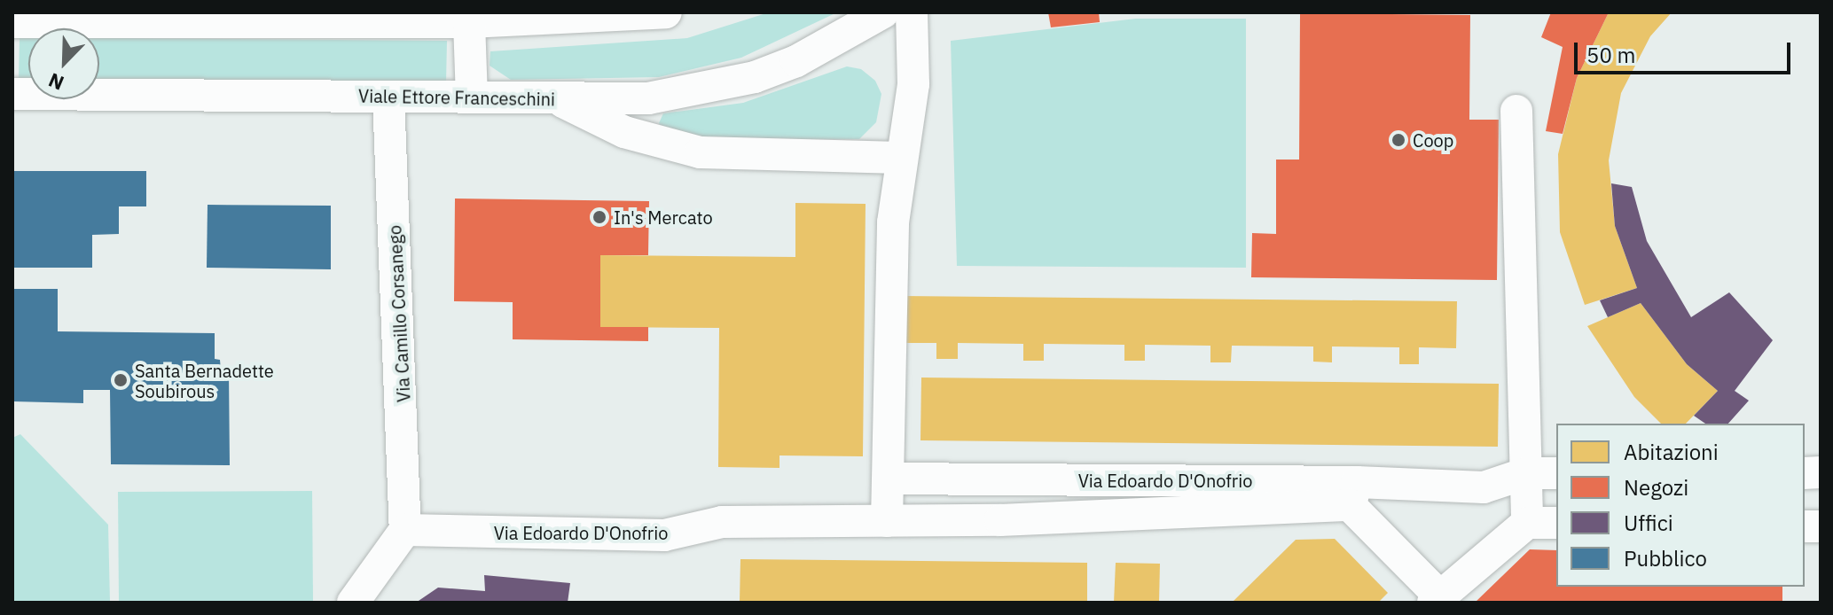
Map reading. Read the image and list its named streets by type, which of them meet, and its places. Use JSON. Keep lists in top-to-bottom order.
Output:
{
  "streets": {
    "street": ["Viale Ettore Franceschini", "Via Camillo Corsanego", "Via Edoardo D'Onofrio"]
  },
  "crossings": [
    ["Viale Ettore Franceschini", "Via Camillo Corsanego"],
    ["Via Camillo Corsanego", "Via Edoardo D'Onofrio"]
  ],
  "places": ["Coop", "In's Mercato", "Santa Bernadette Soubirous"],
  "legend": [
    "Abitazioni",
    "Negozi",
    "Uffici",
    "Pubblico"
  ],
  "scale_bar": "50 m",
  "north": "bottom left"
}
